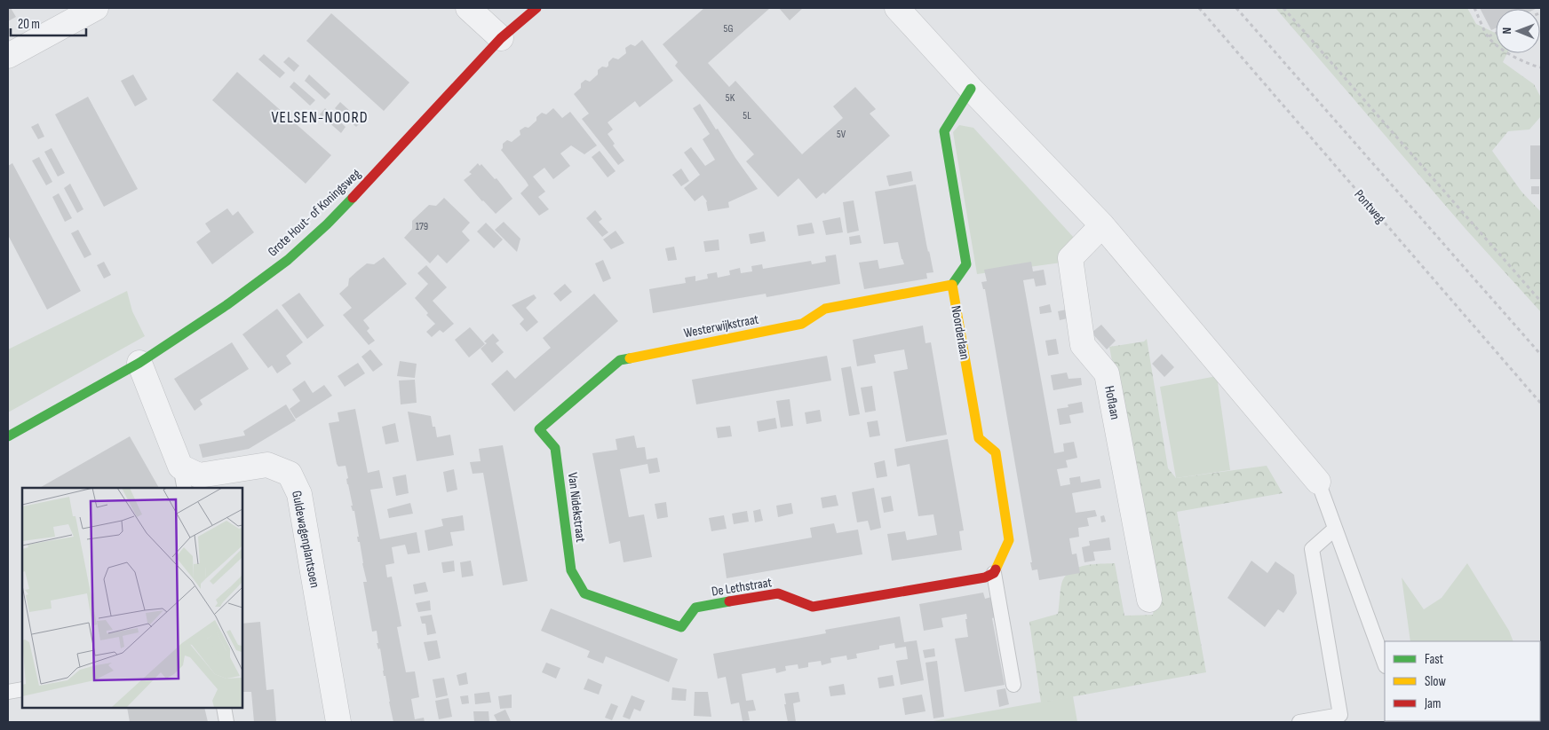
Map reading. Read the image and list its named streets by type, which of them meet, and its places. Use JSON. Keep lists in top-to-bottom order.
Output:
{
  "streets": {
    "street": [
      "Grote Hout- of Koningsweg",
      "Westerwijkstraat",
      "Noorderlaan",
      "Hoflaan",
      "Van Nidekstraat",
      "Guldewagenplantsoen",
      "De Lethstraat"
    ],
    "path": ["Pontweg"]
  },
  "crossings": [
    ["Grote Hout- of Koningsweg", "Guldewagenplantsoen"],
    ["Westerwijkstraat", "Noorderlaan"],
    ["Westerwijkstraat", "Van Nidekstraat"],
    ["Noorderlaan", "De Lethstraat"],
    ["Van Nidekstraat", "De Lethstraat"]
  ],
  "districts": ["VELSEN-NOORD"],
  "house_numbers": [
    "5G",
    "5K",
    "5L",
    "5V",
    "179"
  ],
  "legend": ["Fast", "Slow", "Jam"],
  "scale_bar": "20 m",
  "north": "left"
}
